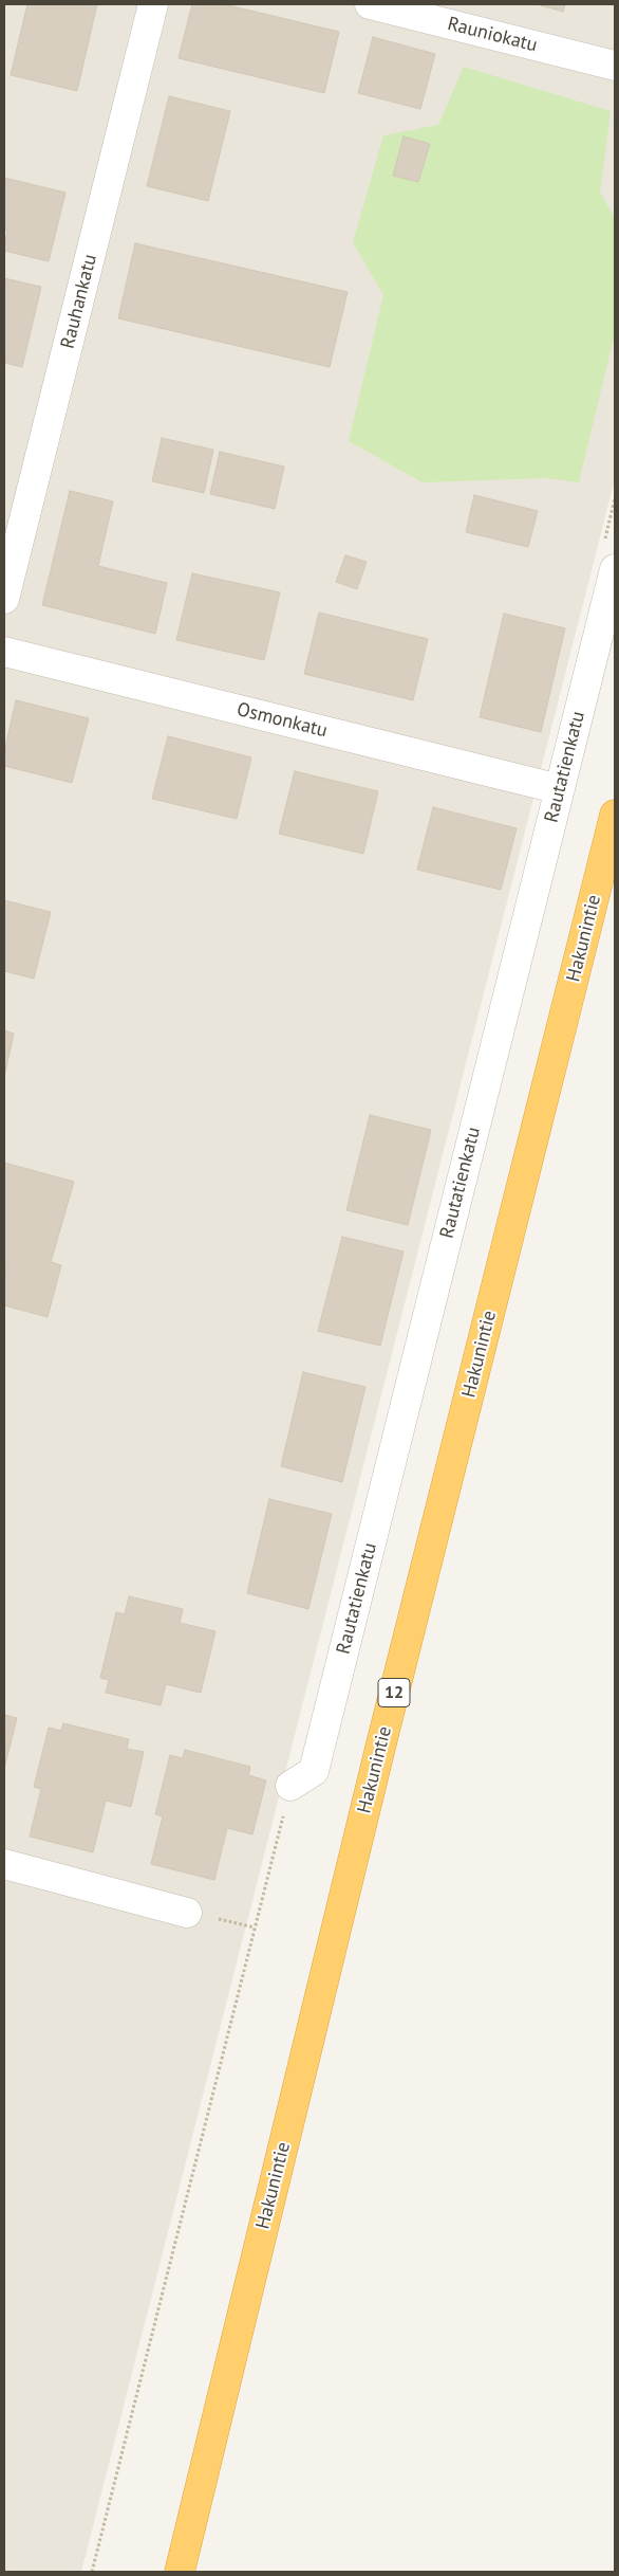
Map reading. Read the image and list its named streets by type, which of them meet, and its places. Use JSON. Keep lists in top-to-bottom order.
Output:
{
  "streets": {
    "highway": ["Hakunintie", "12"],
    "street": [
      "Rauniokatu",
      "Rauhankatu",
      "Osmonkatu",
      "Rautatienkatu"
    ]
  },
  "crossings": [
    ["Osmonkatu", "Rautatienkatu"]
  ]
}
